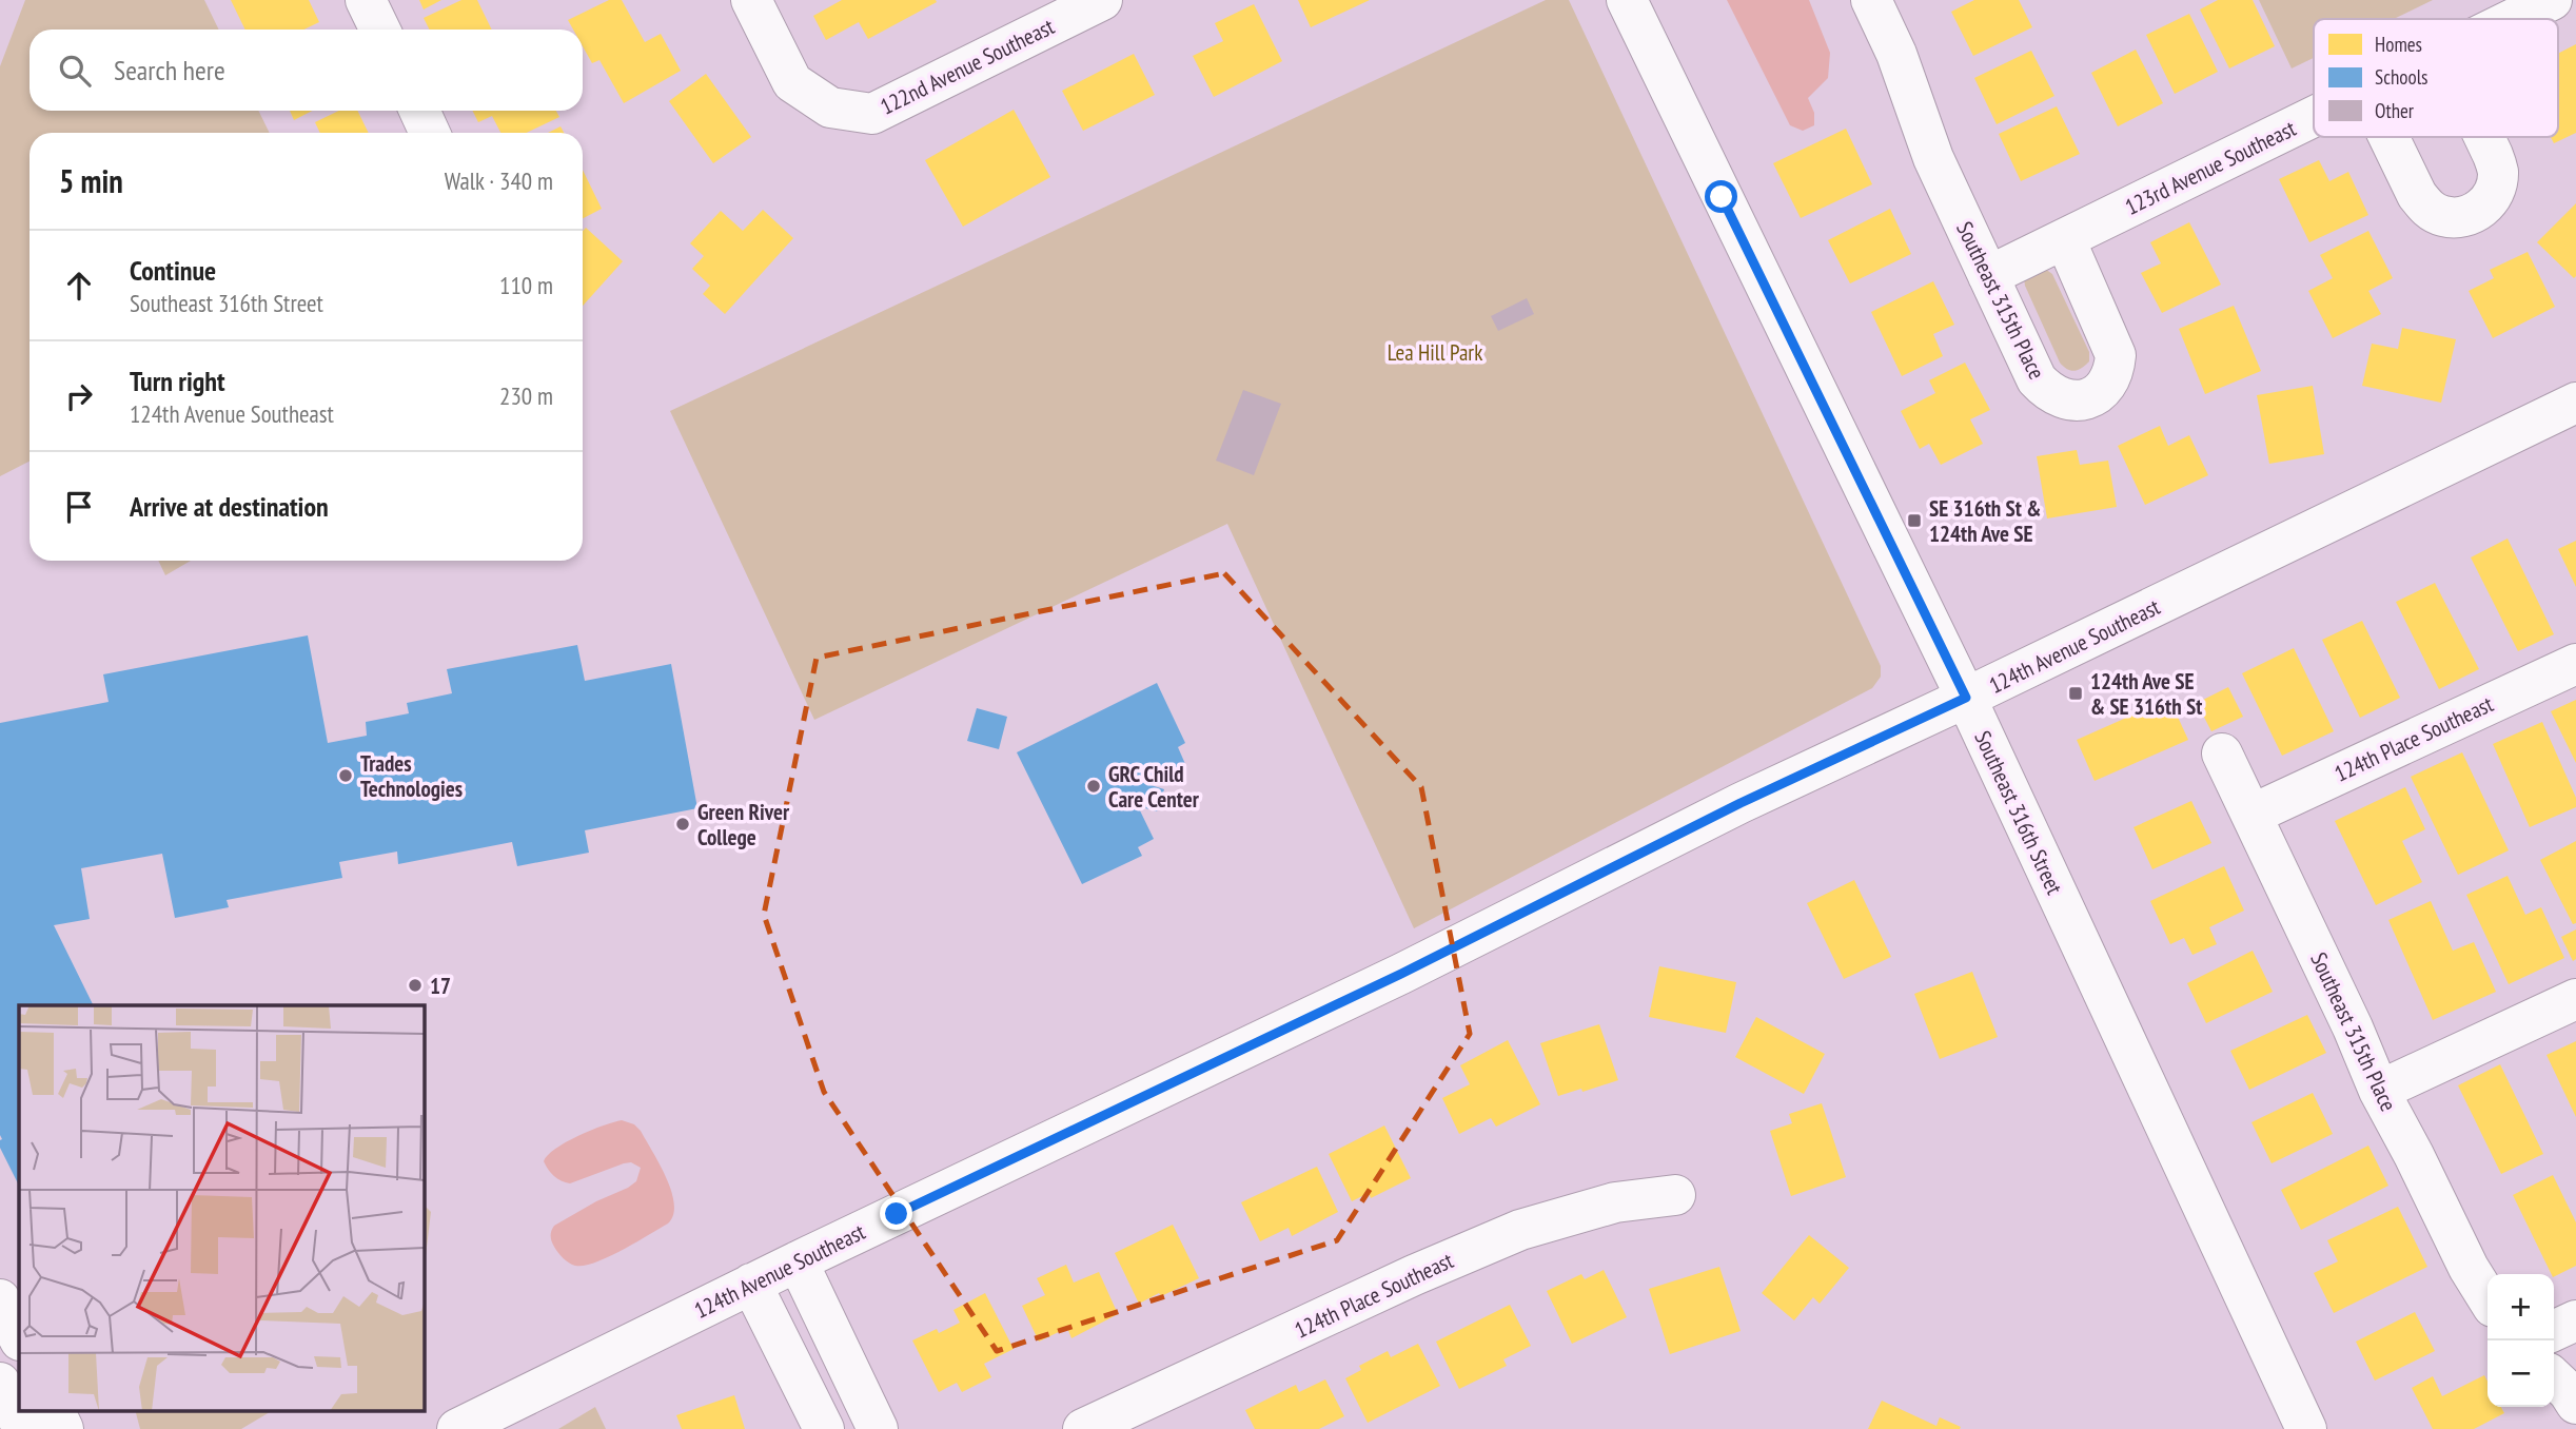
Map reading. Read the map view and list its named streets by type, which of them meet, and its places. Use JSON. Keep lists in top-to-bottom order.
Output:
{
  "streets": {
    "street": [
      "122nd Avenue Southeast",
      "123rd Avenue Southeast",
      "Southeast 315th Place",
      "124th Avenue Southeast",
      "124th Place Southeast",
      "Southeast 316th Street"
    ]
  },
  "crossings": [
    ["123rd Avenue Southeast", "Southeast 315th Place"],
    ["Southeast 315th Place", "124th Place Southeast"],
    ["124th Avenue Southeast", "Southeast 316th Street"]
  ],
  "parks": ["Lea Hill Park"],
  "places": {
    "transit": ["SE 316th St & 124th Ave SE", "124th Ave SE & SE 316th St"],
    "other": [
      "Trades Technologies",
      "GRC Child Care Center",
      "Green River College",
      "17"
    ]
  },
  "legend": ["Homes", "Schools", "Other"],
  "page": {
    "search": "Search here",
    "heading": ["5 min", "Walk · 340 m"],
    "list": [
      ["Continue", "Southeast 316th Street", "110 m"],
      ["Turn right", "124th Avenue Southeast", "230 m"],
      "Arrive at destination"
    ],
    "map_buttons": ["+", "−"]
  }
}
